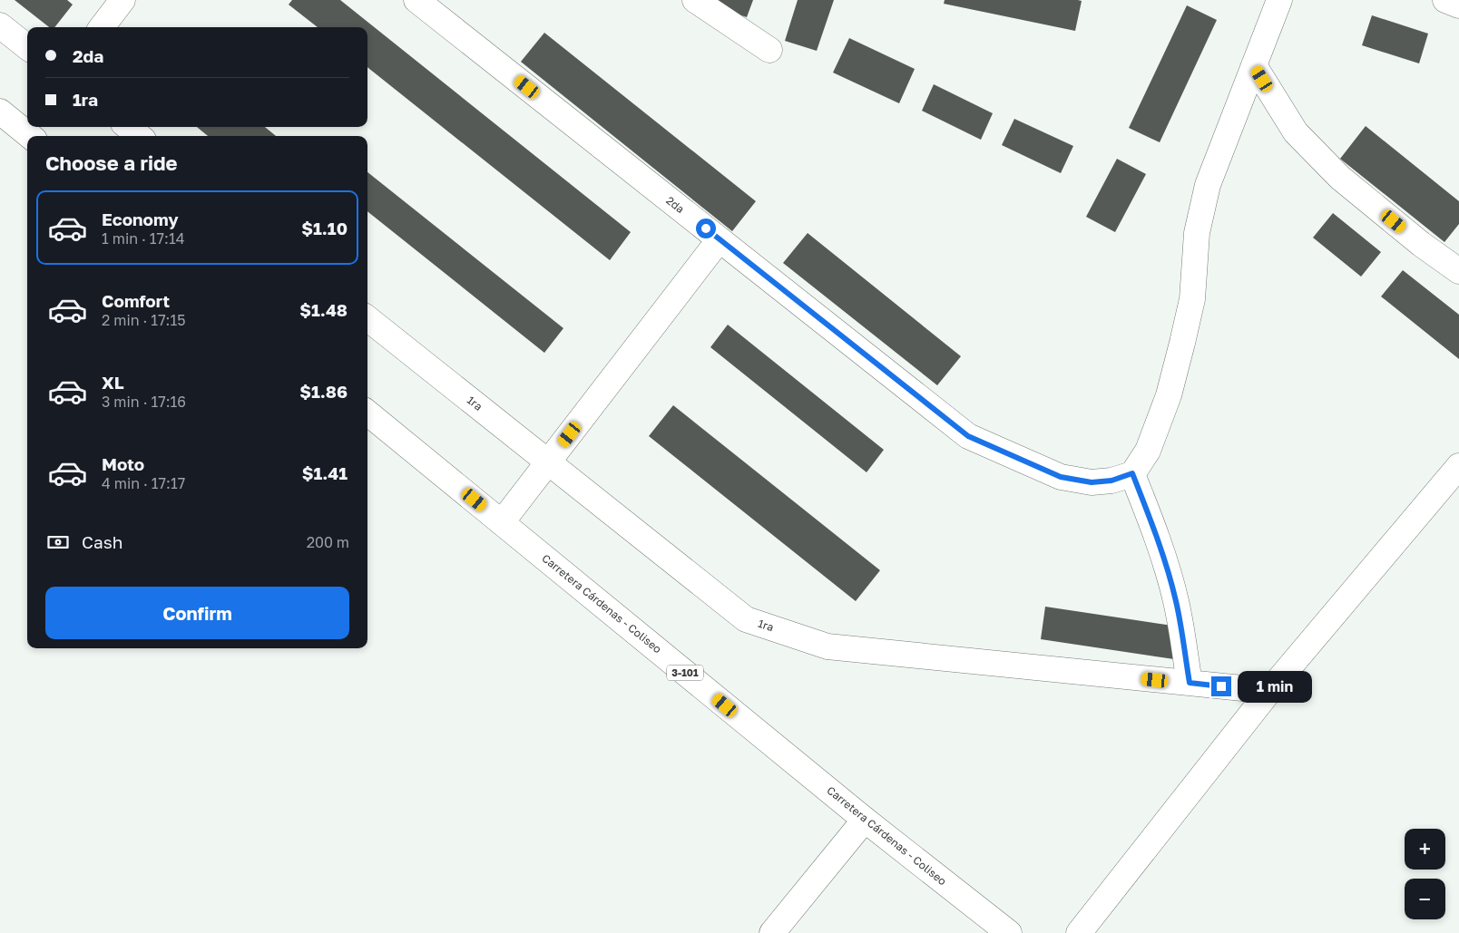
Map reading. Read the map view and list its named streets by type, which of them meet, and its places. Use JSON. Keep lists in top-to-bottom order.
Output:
{
  "streets": {
    "street": [
      "2da",
      "1ra",
      "Carretera Cárdenas - Coliseo",
      "3-101"
    ]
  },
  "page": {
    "banner": ["2da", "1ra"],
    "heading": "Choose a ride",
    "list": [
      {
        "name": "Economy",
        "note": "1 min · 17:14",
        "value": "$1.10"
      },
      {
        "name": "Comfort",
        "note": "2 min · 17:15",
        "value": "$1.48"
      },
      {
        "name": "XL",
        "note": "3 min · 17:16",
        "value": "$1.86"
      },
      {
        "name": "Moto",
        "note": "4 min · 17:17",
        "value": "$1.41"
      }
    ],
    "pay": ["Cash", "200 m"],
    "buttons": "Confirm",
    "bubble": "1 min",
    "map_buttons": ["+", "−"]
  }
}
